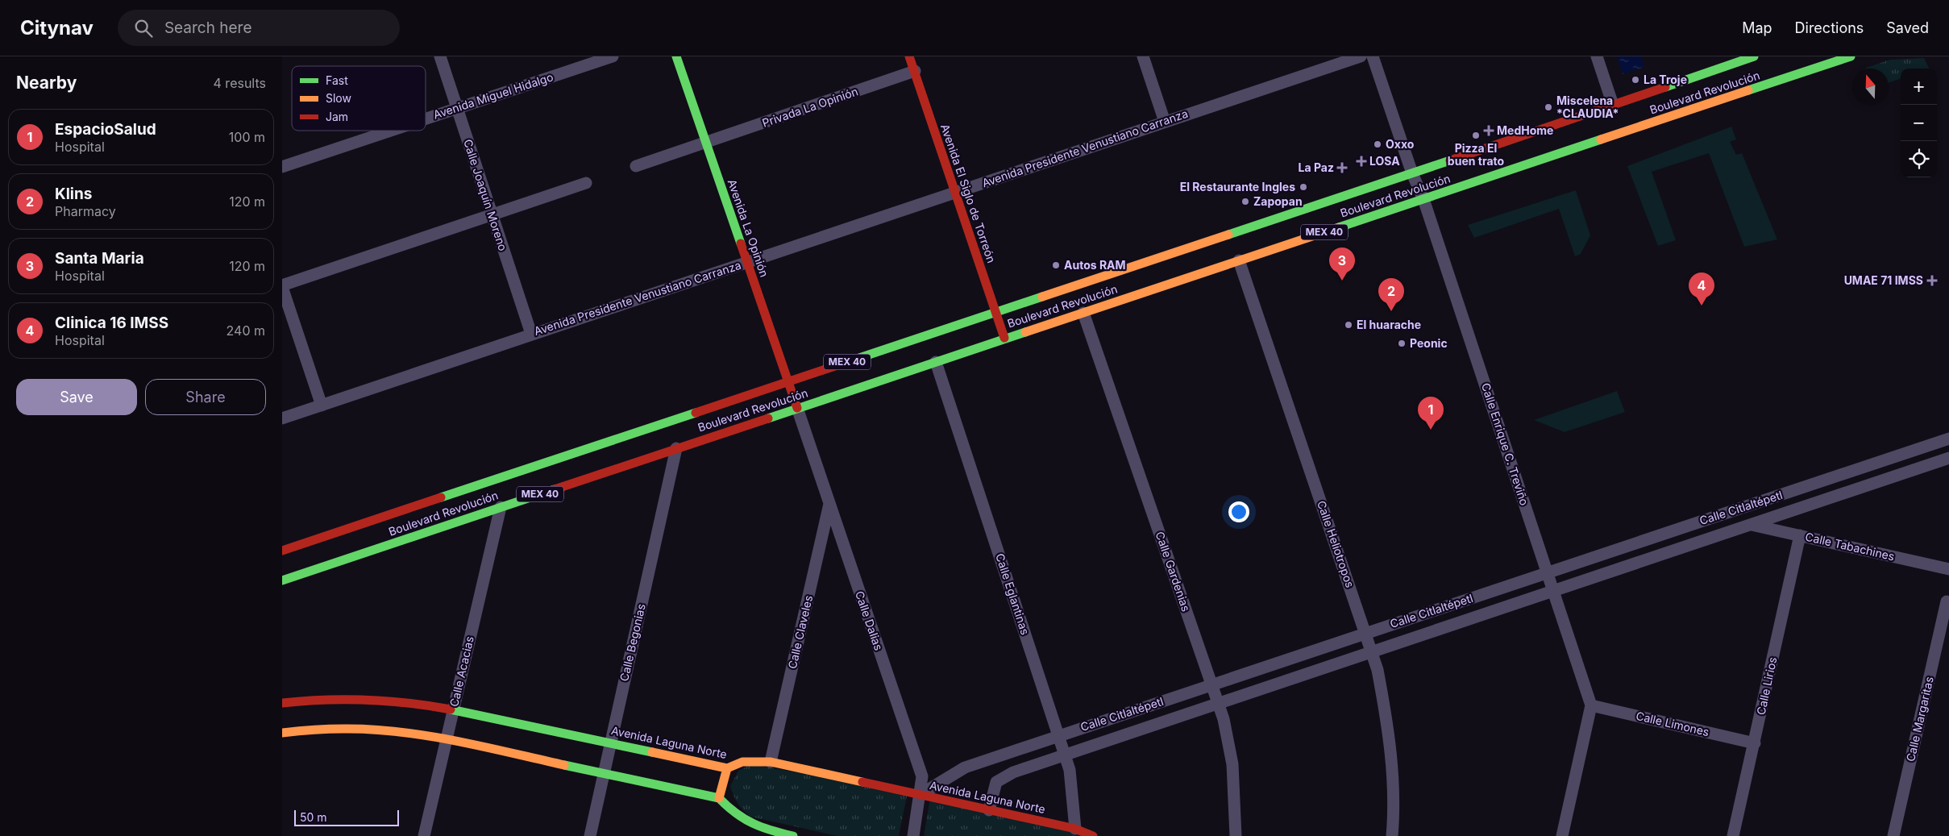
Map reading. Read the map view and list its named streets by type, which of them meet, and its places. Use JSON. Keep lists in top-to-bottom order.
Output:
{
  "streets": {
    "main road": [
      "Boulevard Revolución",
      "Avenida El Siglo de Torreón",
      "Avenida La Opinión",
      "MEX 40",
      "Avenida Laguna Norte"
    ],
    "street": [
      "Avenida Miguel Hidalgo",
      "Privada La Opinión",
      "Avenida Presidente Venustiano Carranza",
      "Calle Joaquín Moreno",
      "Calle Enrique C. Treviño",
      "Calle Citlaltépetl",
      "Calle Heliotropos",
      "Calle Tabachines",
      "Calle Gardenias",
      "Calle Eglantinas",
      "Calle Dalias",
      "Calle Claveles",
      "Calle Begonias",
      "Calle Acacias",
      "Calle Lirios",
      "Calle Margaritas",
      "Calle Limones"
    ]
  },
  "crossings": [
    ["Boulevard Revolución", "Avenida El Siglo de Torreón"],
    ["Boulevard Revolución", "Avenida La Opinión"],
    ["Boulevard Revolución", "Calle Enrique C. Treviño"],
    ["Boulevard Revolución", "Calle Heliotropos"],
    ["Boulevard Revolución", "Calle Gardenias"],
    ["Boulevard Revolución", "Calle Eglantinas"],
    ["Boulevard Revolución", "Calle Dalias"],
    ["Boulevard Revolución", "Calle Begonias"],
    ["Boulevard Revolución", "Calle Acacias"],
    ["Avenida Miguel Hidalgo", "Calle Joaquín Moreno"],
    ["Privada La Opinión", "Avenida El Siglo de Torreón"],
    ["Privada La Opinión", "Avenida La Opinión"],
    ["Avenida Presidente Venustiano Carranza", "Avenida El Siglo de Torreón"],
    ["Avenida Presidente Venustiano Carranza", "Calle Joaquín Moreno"],
    ["Avenida Presidente Venustiano Carranza", "Avenida La Opinión"],
    ["Avenida El Siglo de Torreón", "MEX 40"],
    ["Avenida La Opinión", "MEX 40"],
    ["Avenida La Opinión", "Calle Dalias"],
    ["MEX 40", "Calle Enrique C. Treviño"],
    ["Calle Enrique C. Treviño", "Calle Citlaltépetl"],
    ["Calle Enrique C. Treviño", "Calle Limones"],
    ["Calle Citlaltépetl", "Calle Heliotropos"],
    ["Calle Citlaltépetl", "Calle Tabachines"],
    ["Calle Citlaltépetl", "Calle Gardenias"],
    ["Calle Citlaltépetl", "Calle Eglantinas"],
    ["Calle Citlaltépetl", "Calle Dalias"],
    ["Calle Citlaltépetl", "Avenida Laguna Norte"],
    ["Calle Tabachines", "Calle Lirios"],
    ["Calle Eglantinas", "Avenida Laguna Norte"],
    ["Calle Dalias", "Calle Claveles"],
    ["Calle Dalias", "Avenida Laguna Norte"],
    ["Calle Claveles", "Avenida Laguna Norte"],
    ["Calle Begonias", "Avenida Laguna Norte"],
    ["Calle Acacias", "Avenida Laguna Norte"],
    ["Calle Lirios", "Calle Limones"]
  ],
  "places": {
    "other": [
      "La Troje",
      "Miscelena *CLAUDIA*",
      "Pizza El buen trato",
      "Oxxo",
      "El Restaurante Ingles",
      "Zapopan",
      "Autos RAM",
      "El huarache",
      "Peonic"
    ],
    "health": [
      "MedHome",
      "LOSA",
      "La Paz",
      "UMAE 71 IMSS"
    ]
  },
  "legend": ["Fast", "Slow", "Jam"],
  "scale_bar": "50 m",
  "north": "top",
  "page": {
    "header": "Citynav",
    "search": "Search here",
    "nav": ["Map", "Directions", "Saved"],
    "heading": ["Nearby", "4 results"],
    "map_buttons": ["+", "−"],
    "list": [
      {
        "mark": "1",
        "name": "EspacioSalud",
        "note": "Hospital",
        "value": "100 m"
      },
      {
        "mark": "2",
        "name": "Klins",
        "note": "Pharmacy",
        "value": "120 m"
      },
      {
        "mark": "3",
        "name": "Santa Maria",
        "note": "Hospital",
        "value": "120 m"
      },
      {
        "mark": "4",
        "name": "Clinica 16 IMSS",
        "note": "Hospital",
        "value": "240 m"
      }
    ],
    "pins": [
      "3",
      "4",
      "2",
      "1"
    ],
    "buttons": ["Save", "Share"],
    "scale": "50 m"
  }
}
